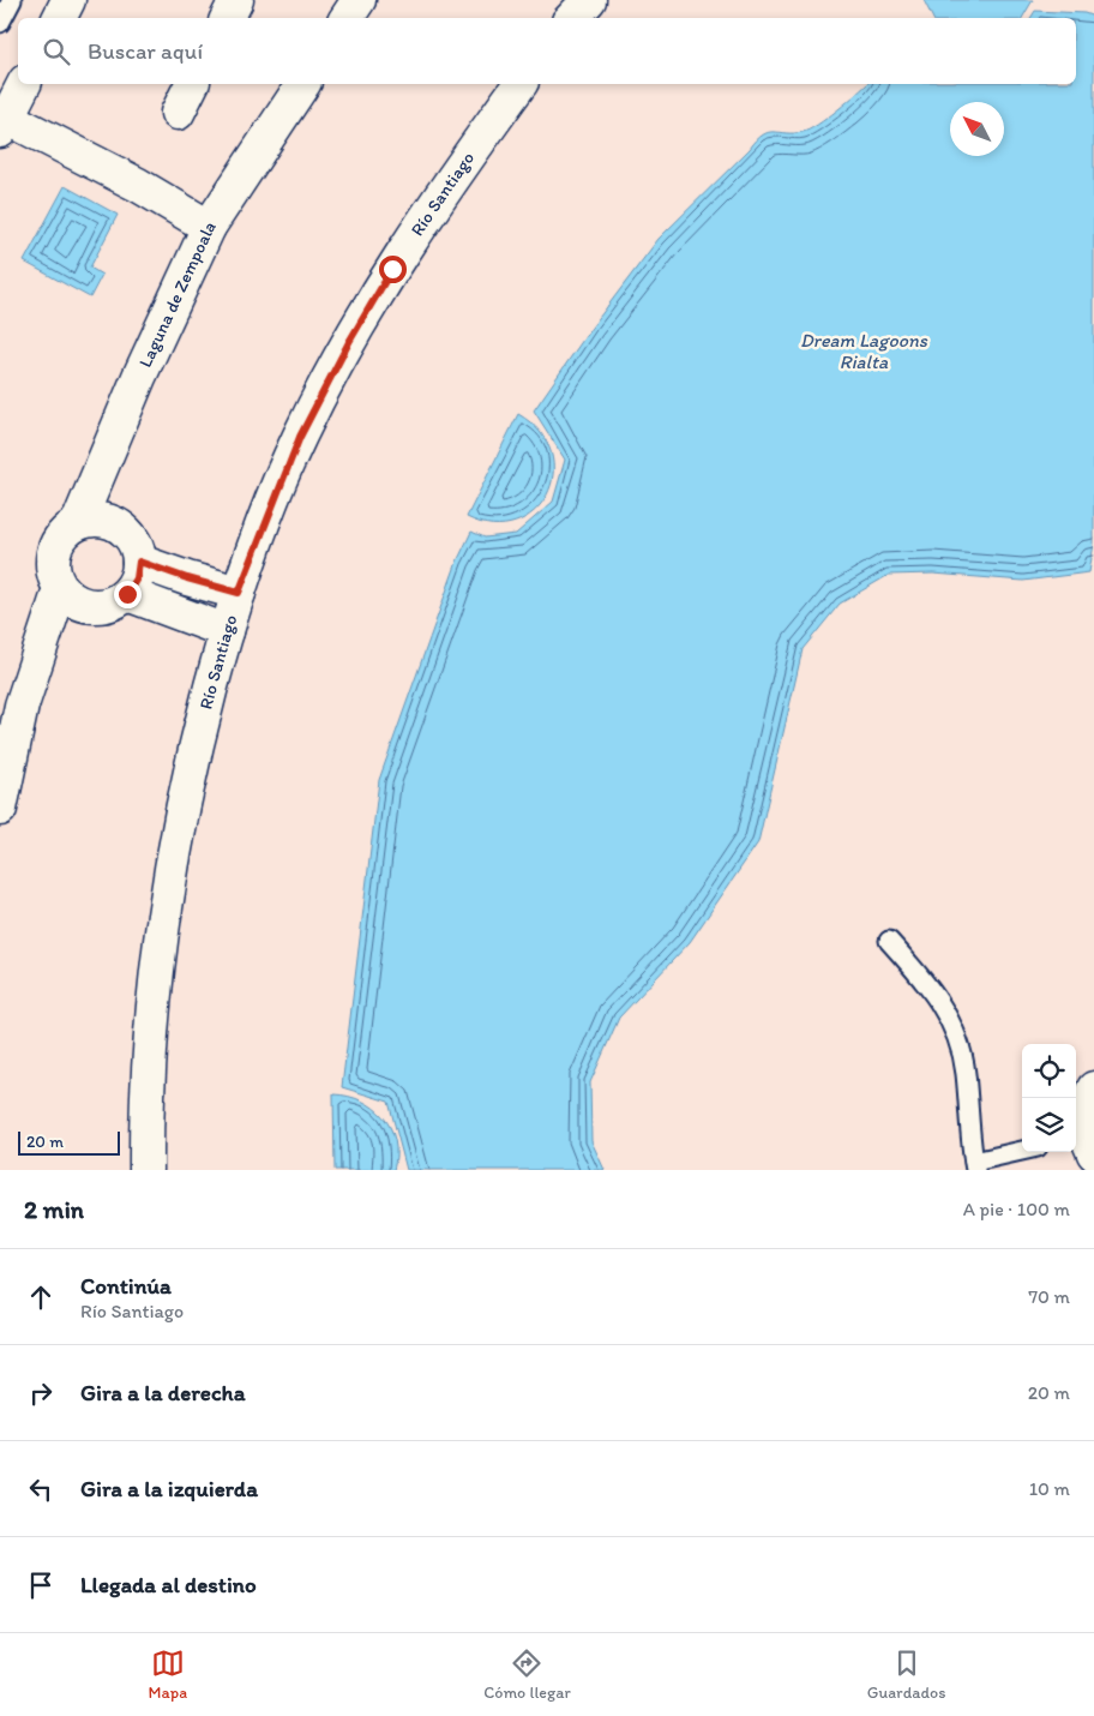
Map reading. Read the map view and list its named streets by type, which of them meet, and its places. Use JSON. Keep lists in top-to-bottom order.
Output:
{
  "streets": {
    "street": ["Río Santiago", "Laguna de Zempoala"]
  },
  "water": ["Dream Lagoons Rialta"],
  "scale_bar": "20 m",
  "north": "top left",
  "page": {
    "search": "Buscar aquí",
    "scale": "20 m",
    "heading": ["2 min", "A pie · 100 m"],
    "list": [
      ["Continúa", "Río Santiago", "70 m"],
      ["Gira a la derecha", "20 m"],
      ["Gira a la izquierda", "10 m"],
      "Llegada al destino"
    ],
    "nav": ["Mapa", "Cómo llegar", "Guardados"]
  }
}
